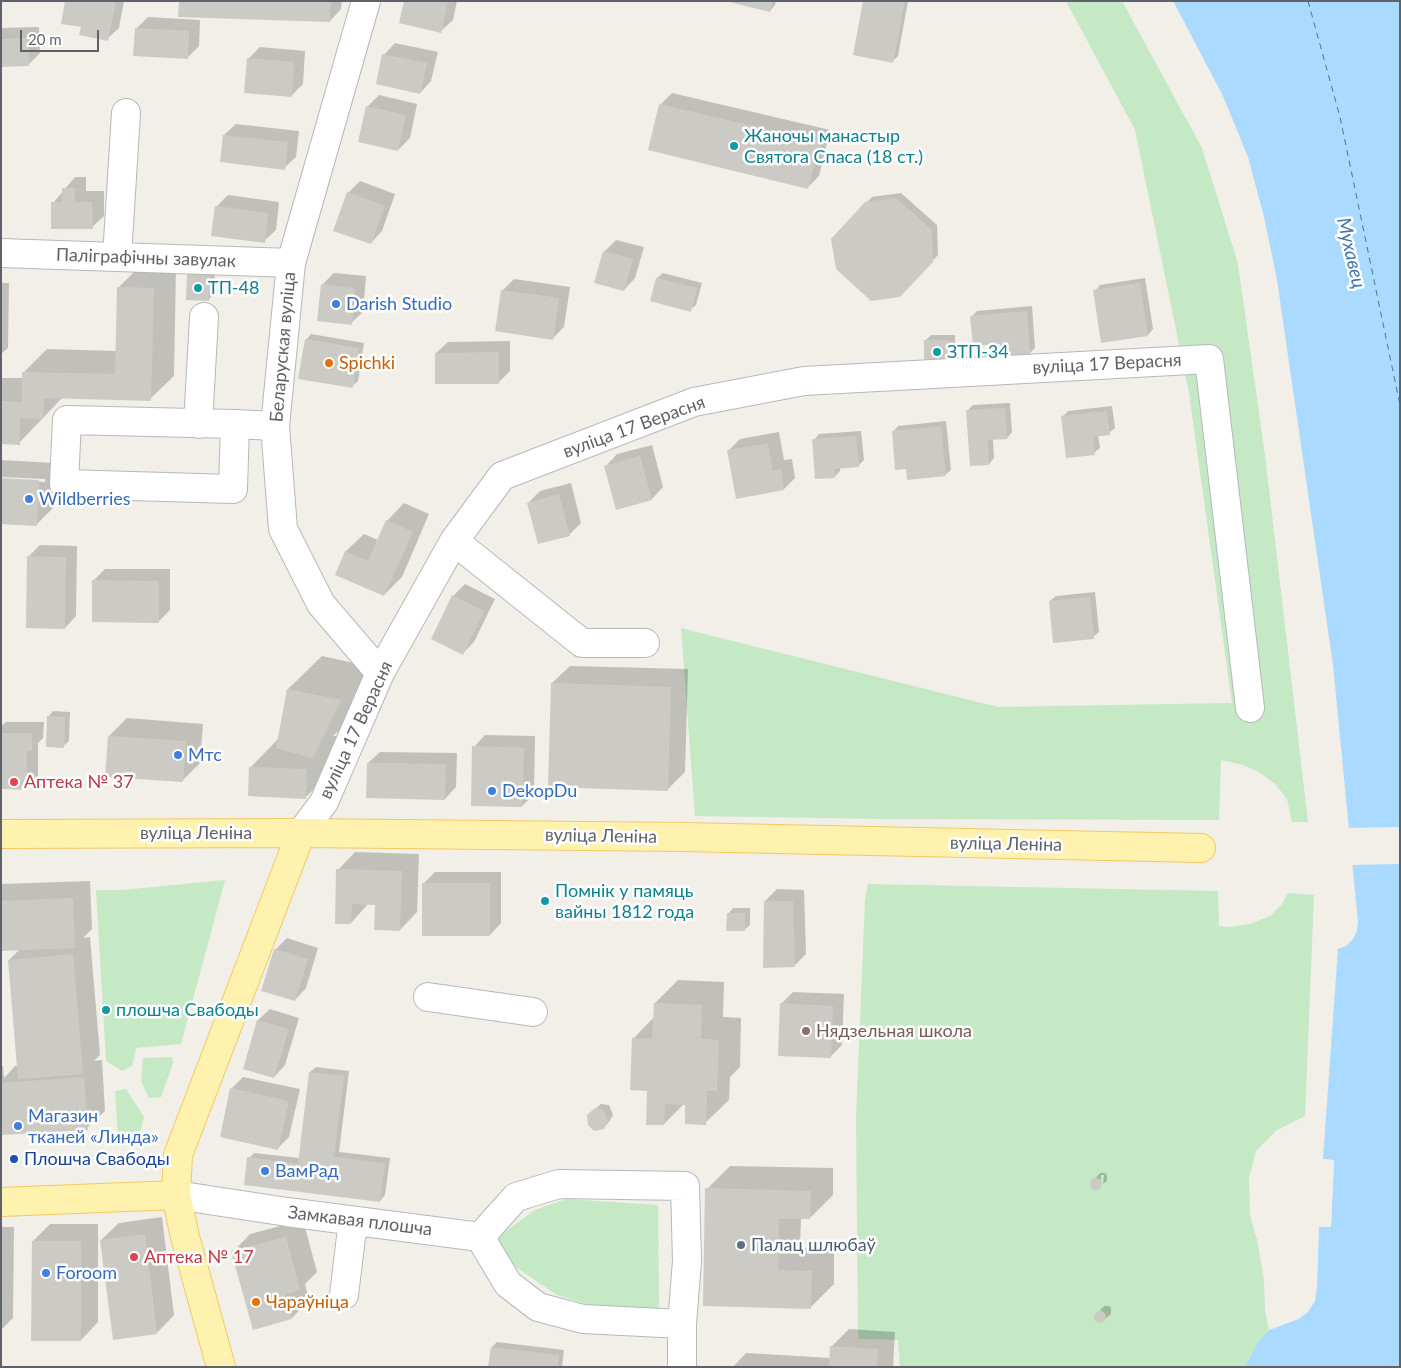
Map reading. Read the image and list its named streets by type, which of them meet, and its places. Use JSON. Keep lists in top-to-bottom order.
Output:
{
  "streets": {
    "main road": ["вуліца Леніна"],
    "street": [
      "Паліграфічны завулак",
      "Беларуская вуліца",
      "вуліца 17 Верасня",
      "Замкавая плошча"
    ]
  },
  "crossings": [
    ["Паліграфічны завулак", "Беларуская вуліца"],
    ["Беларуская вуліца", "вуліца 17 Верасня"],
    ["вуліца 17 Верасня", "вуліца Леніна"]
  ],
  "water": ["Мухавец"],
  "places": [
    "Жаночы манастыр Святога Спаса (18 ст.)",
    "ТП-48",
    "Darish Studio",
    "ЗТП-34",
    "Spichki",
    "Wildberries",
    "Мтс",
    "Аптека № 37",
    "DekopDu",
    "Помнік у памяць вайны 1812 года",
    "плошча Свабоды",
    "Нядзельная школа",
    "Магазин тканей «Линда»",
    "Плошча Свабоды",
    "ВамРад",
    "Палац шлюбаў",
    "Аптека № 17",
    "Foroom",
    "Чараўніца"
  ],
  "scale_bar": "20 m"
}
